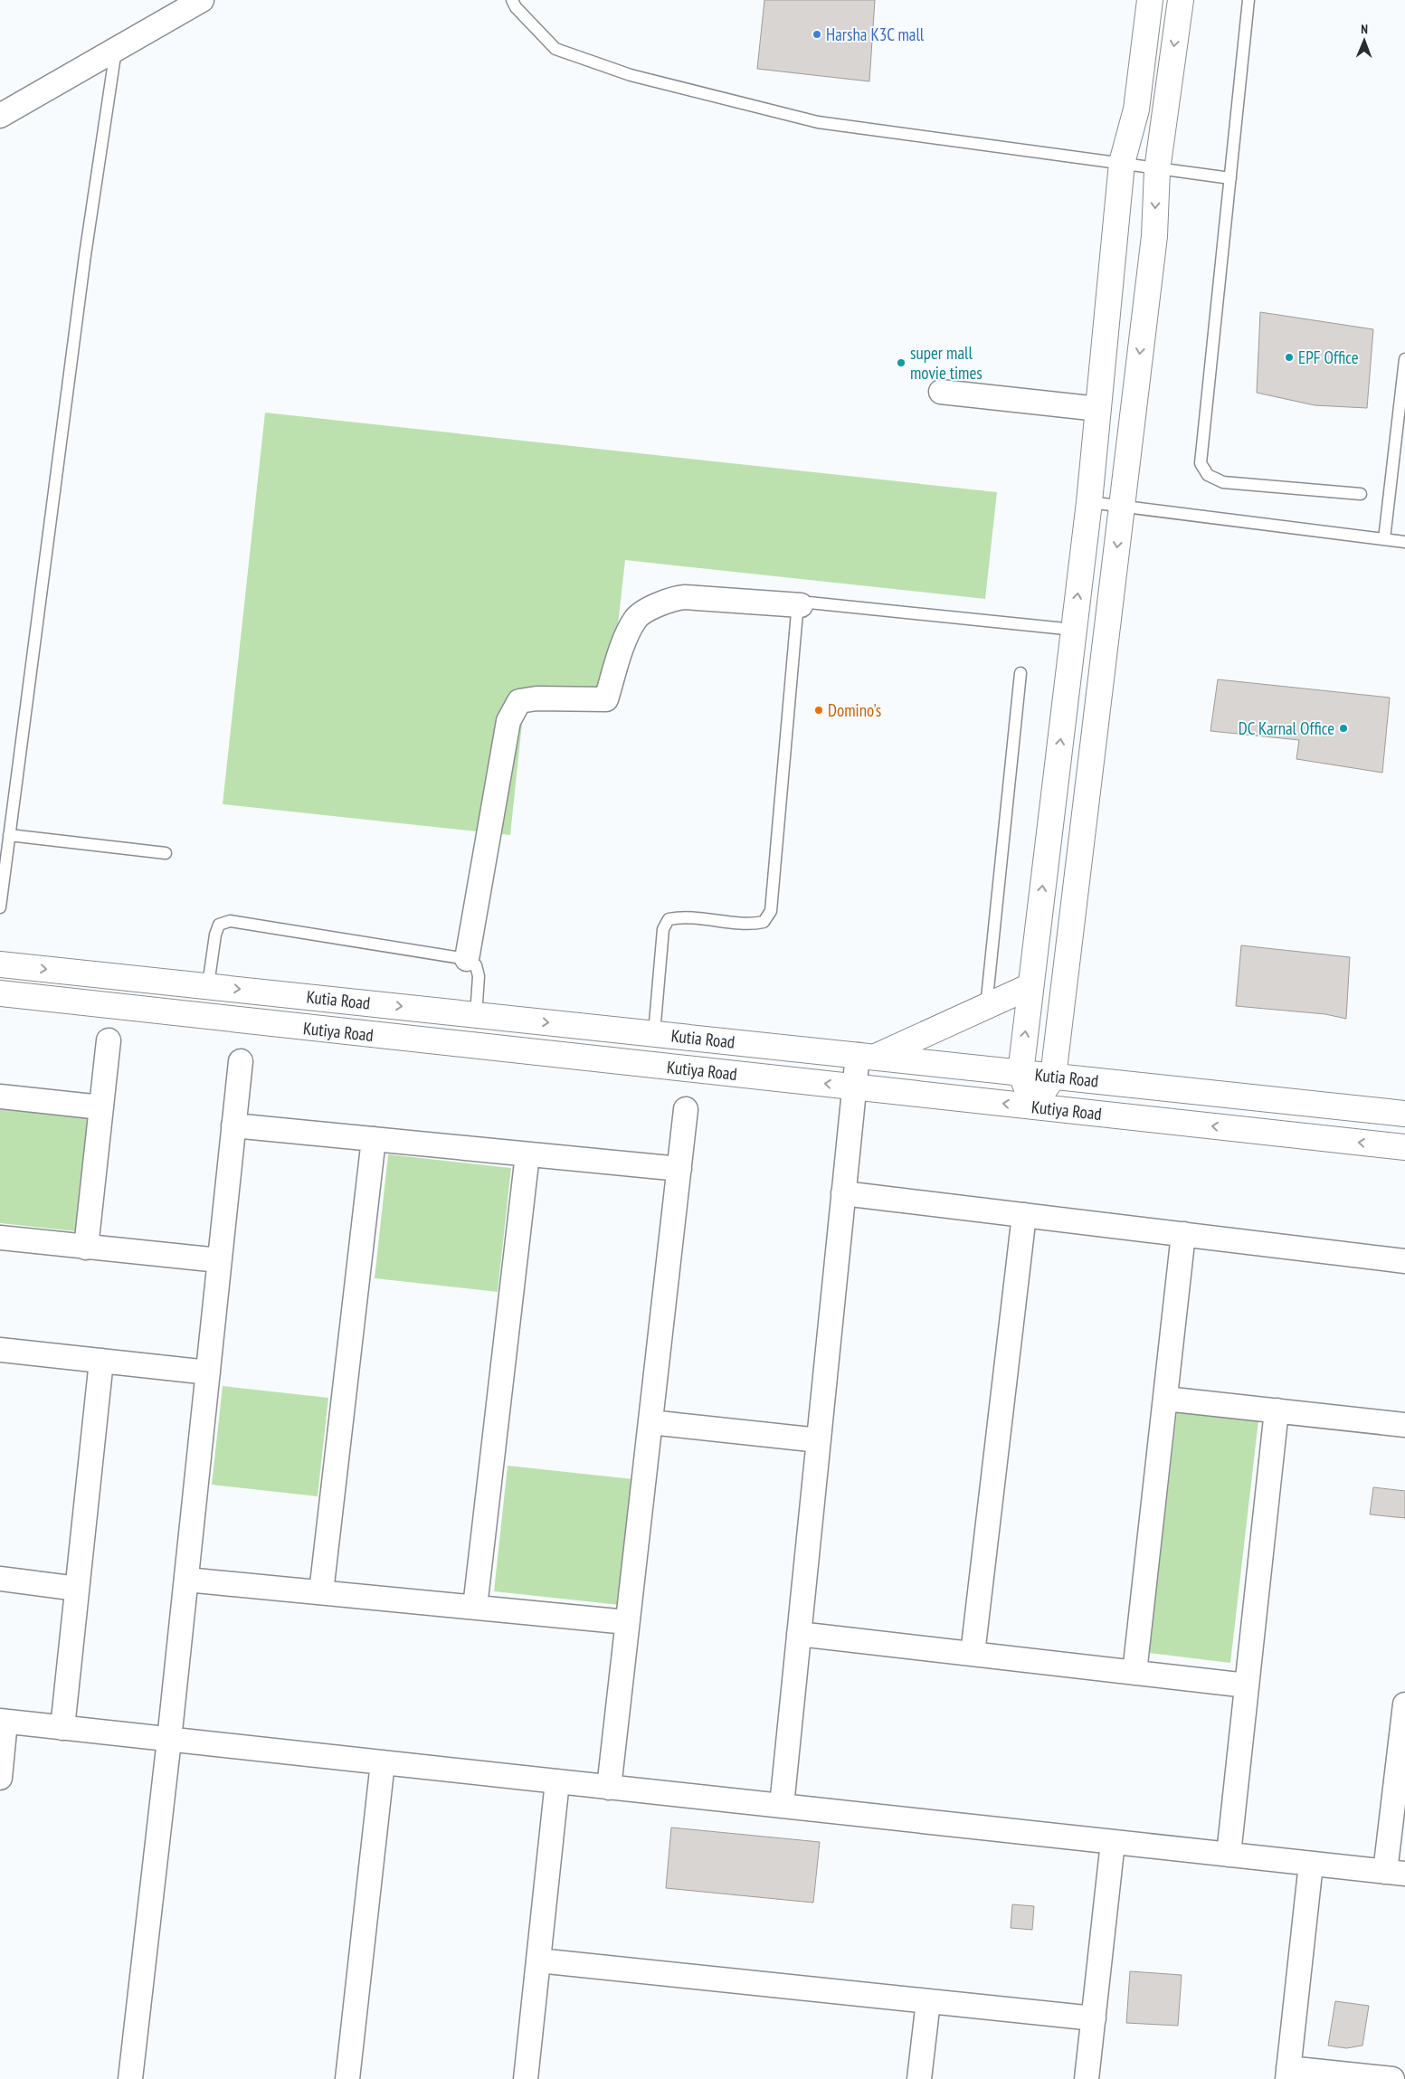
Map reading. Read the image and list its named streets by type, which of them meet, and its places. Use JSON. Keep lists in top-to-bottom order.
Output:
{
  "streets": {
    "street": ["Kutia Road", "Kutiya Road"]
  },
  "places": [
    "Harsha K3C mall",
    "EPF Office",
    "super mall movie times",
    "Domino's",
    "DC Karnal Office"
  ],
  "north": "top"
}
